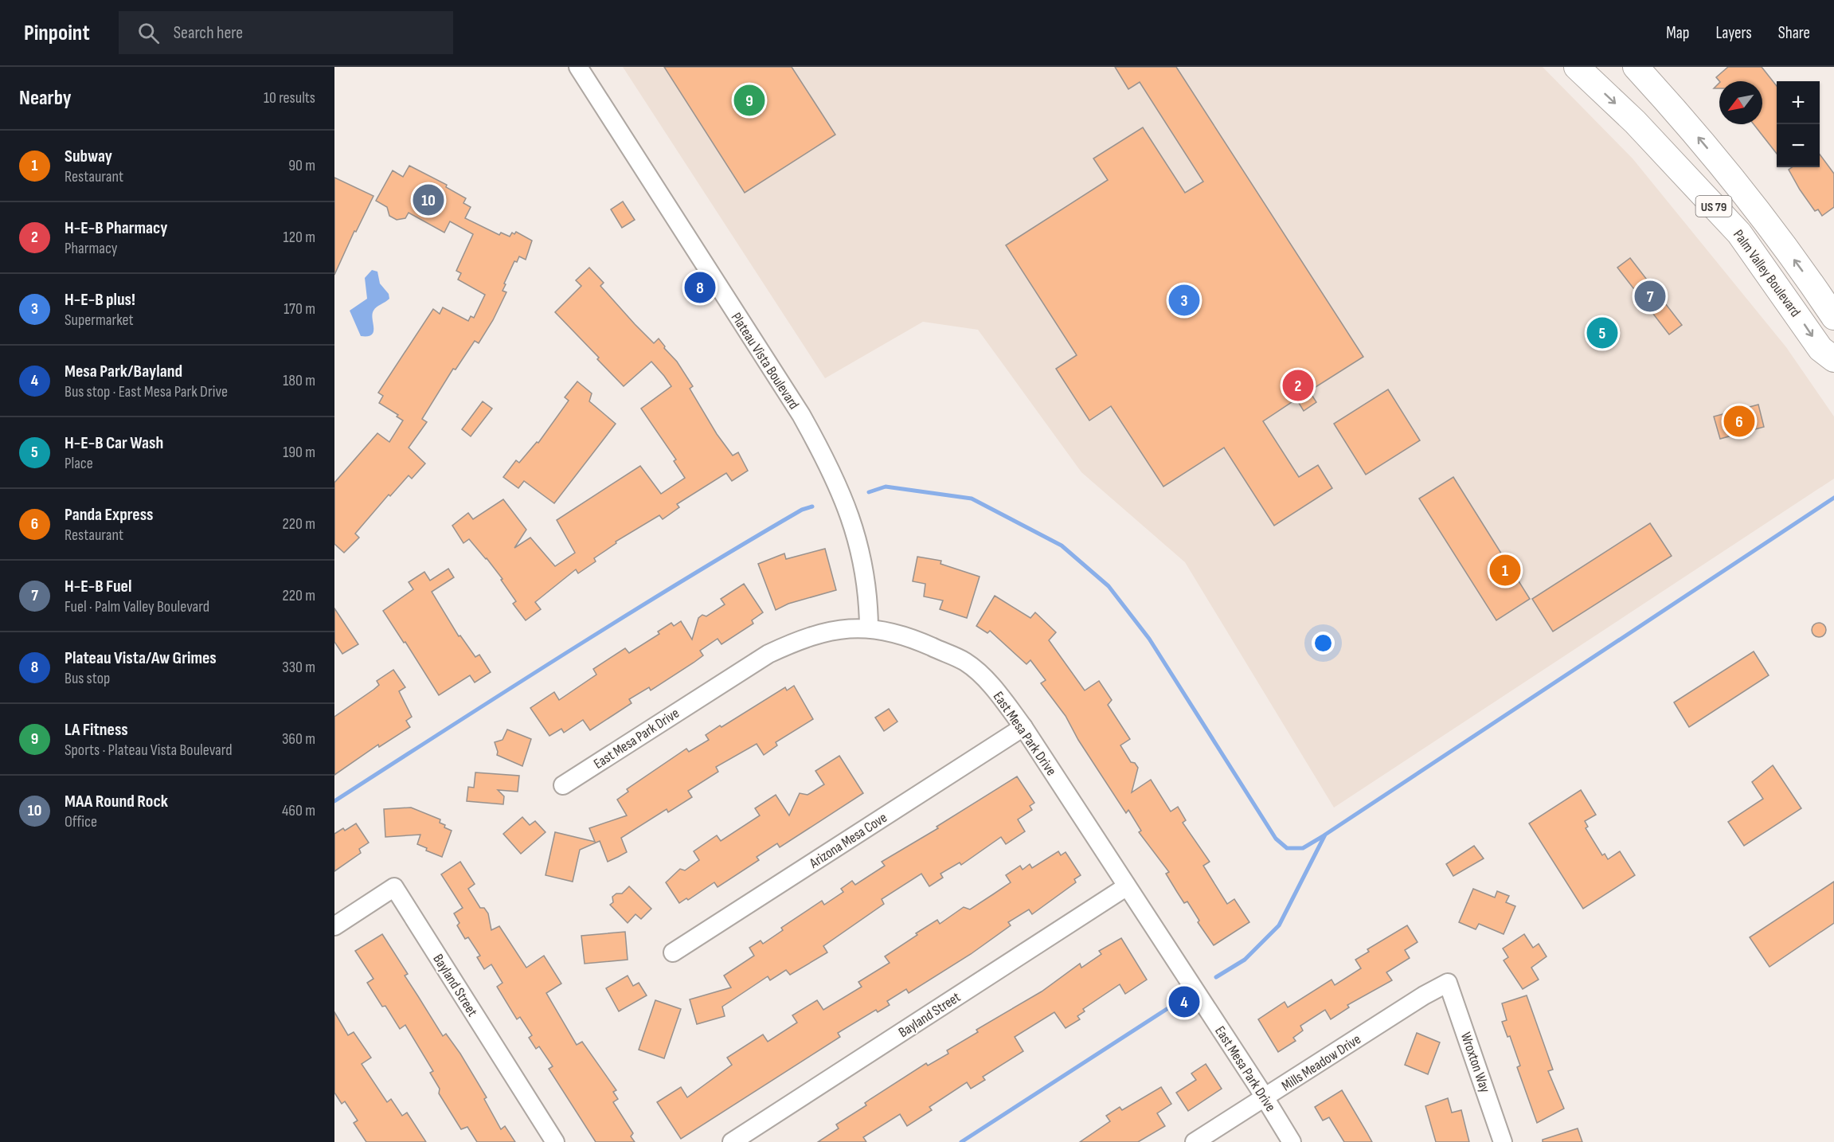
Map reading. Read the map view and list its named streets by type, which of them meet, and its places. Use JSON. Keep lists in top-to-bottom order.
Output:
{
  "streets": {
    "highway": ["US 79", "Palm Valley Boulevard"],
    "street": [
      "Plateau Vista Boulevard",
      "East Mesa Park Drive",
      "Arizona Mesa Cove",
      "Bayland Street",
      "Mills Meadow Drive",
      "Wroxton Way"
    ]
  },
  "crossings": [
    ["Plateau Vista Boulevard", "East Mesa Park Drive"],
    ["East Mesa Park Drive", "Arizona Mesa Cove"],
    ["East Mesa Park Drive", "Bayland Street"],
    ["East Mesa Park Drive", "Mills Meadow Drive"],
    ["Mills Meadow Drive", "Wroxton Way"]
  ],
  "north": "bottom left",
  "page": {
    "header": "Pinpoint",
    "search": "Search here",
    "nav": ["Map", "Layers", "Share"],
    "heading": ["Nearby", "10 results"],
    "map_buttons": ["+", "−"],
    "pins": [
      "9",
      "10",
      "8",
      "7",
      "3",
      "5",
      "2",
      "6",
      "1",
      "4"
    ],
    "list": [
      {
        "mark": "1",
        "name": "Subway",
        "note": "Restaurant",
        "value": "90 m"
      },
      {
        "mark": "2",
        "name": "H-E-B Pharmacy",
        "note": "Pharmacy",
        "value": "120 m"
      },
      {
        "mark": "3",
        "name": "H-E-B plus!",
        "note": "Supermarket",
        "value": "170 m"
      },
      {
        "mark": "4",
        "name": "Mesa Park/Bayland",
        "note": "Bus stop · East Mesa Park Drive",
        "value": "180 m"
      },
      {
        "mark": "5",
        "name": "H-E-B Car Wash",
        "note": "Place",
        "value": "190 m"
      },
      {
        "mark": "6",
        "name": "Panda Express",
        "note": "Restaurant",
        "value": "220 m"
      },
      {
        "mark": "7",
        "name": "H-E-B Fuel",
        "note": "Fuel · Palm Valley Boulevard",
        "value": "220 m"
      },
      {
        "mark": "8",
        "name": "Plateau Vista/Aw Grimes",
        "note": "Bus stop",
        "value": "330 m"
      },
      {
        "mark": "9",
        "name": "LA Fitness",
        "note": "Sports · Plateau Vista Boulevard",
        "value": "360 m"
      },
      {
        "mark": "10",
        "name": "MAA Round Rock",
        "note": "Office",
        "value": "460 m"
      }
    ]
  }
}
